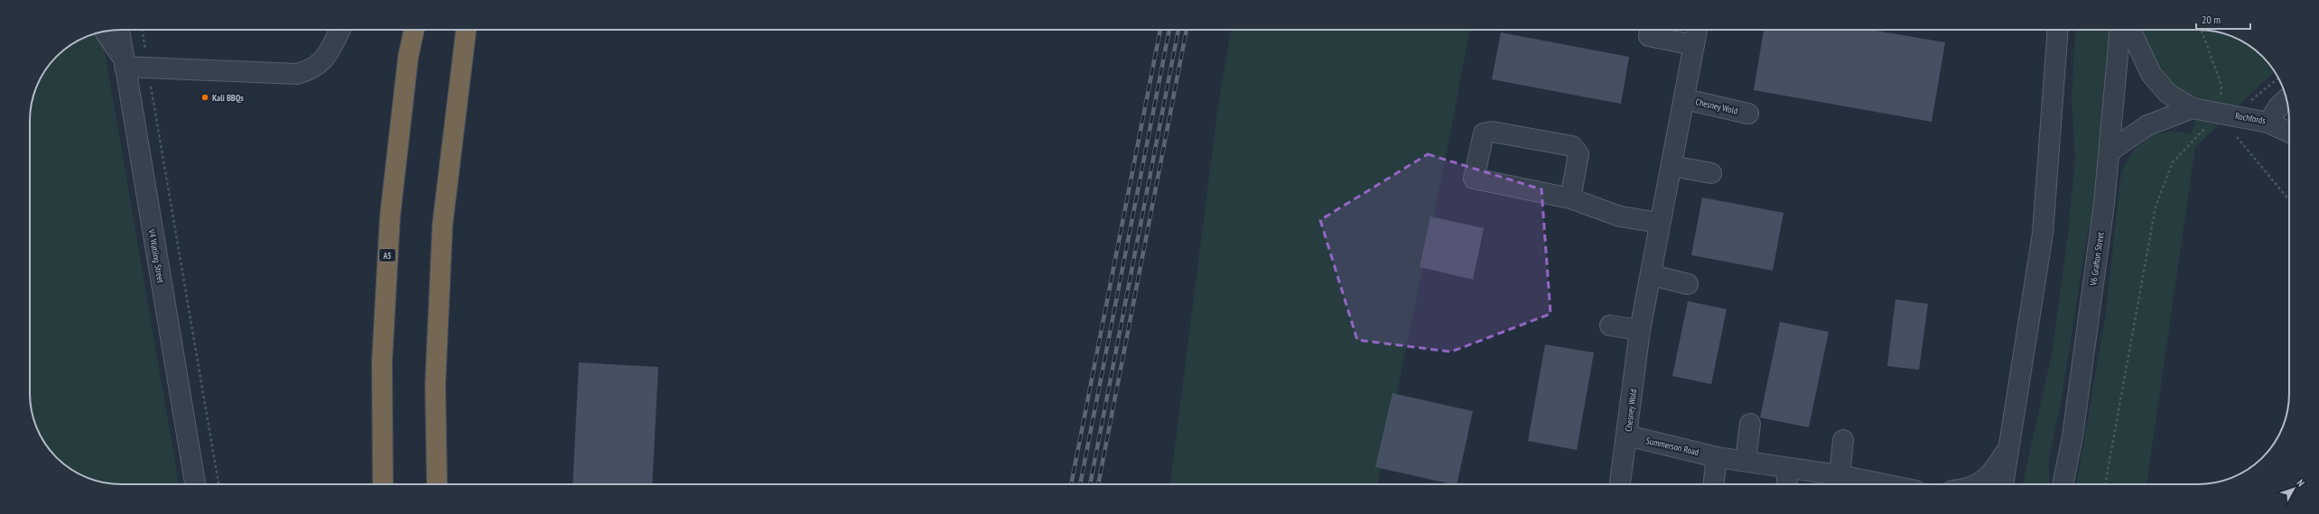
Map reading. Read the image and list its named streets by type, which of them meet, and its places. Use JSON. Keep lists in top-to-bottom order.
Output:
{
  "streets": {
    "highway": ["A5"],
    "street": [
      "Chesney Wold",
      "Rochfords",
      "V4 Watling Street",
      "V6 Grafton Street",
      "Summerson Road"
    ]
  },
  "crossings": [
    ["Chesney Wold", "Summerson Road"]
  ],
  "places": ["Kali BBQs"],
  "scale_bar": "20 m",
  "north": "top right"
}
